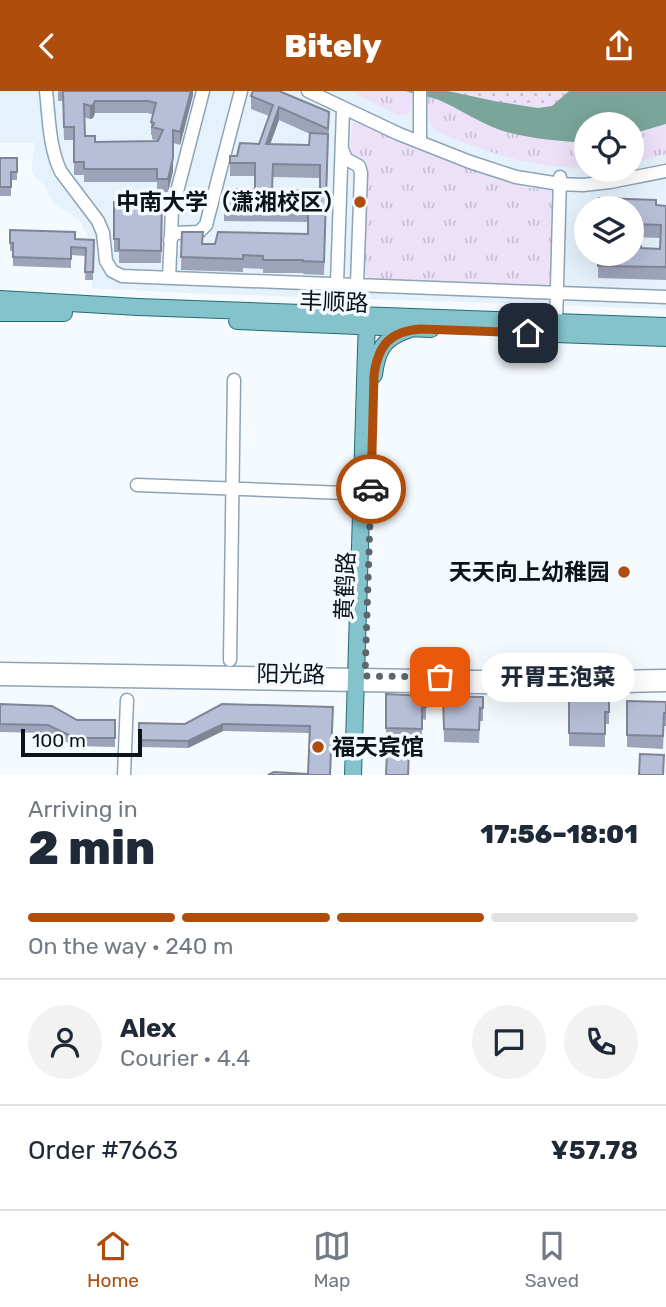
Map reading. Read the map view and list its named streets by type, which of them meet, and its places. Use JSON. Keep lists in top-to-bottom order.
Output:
{
  "streets": {
    "main road": ["丰顺路", "黄鹤路"],
    "street": ["阳光路"]
  },
  "crossings": [
    ["丰顺路", "黄鹤路"],
    ["黄鹤路", "阳光路"]
  ],
  "places": [
    "中南大学（潇湘校区）",
    "天天向上幼稚园",
    "开胃王泡菜",
    "福天宾馆"
  ],
  "scale_bar": "100 m",
  "page": {
    "header": "Bitely",
    "bubble": "开胃王泡菜",
    "scale": "100 m",
    "heading": ["2 min", "Arriving in", "17:56–18:01"],
    "panel": [
      "Alex",
      "Courier · 4.4",
      "Order #7663",
      "¥57.78"
    ],
    "bar": "On the way · 240 m",
    "tabs": ["Home", "Map", "Saved"]
  }
}
